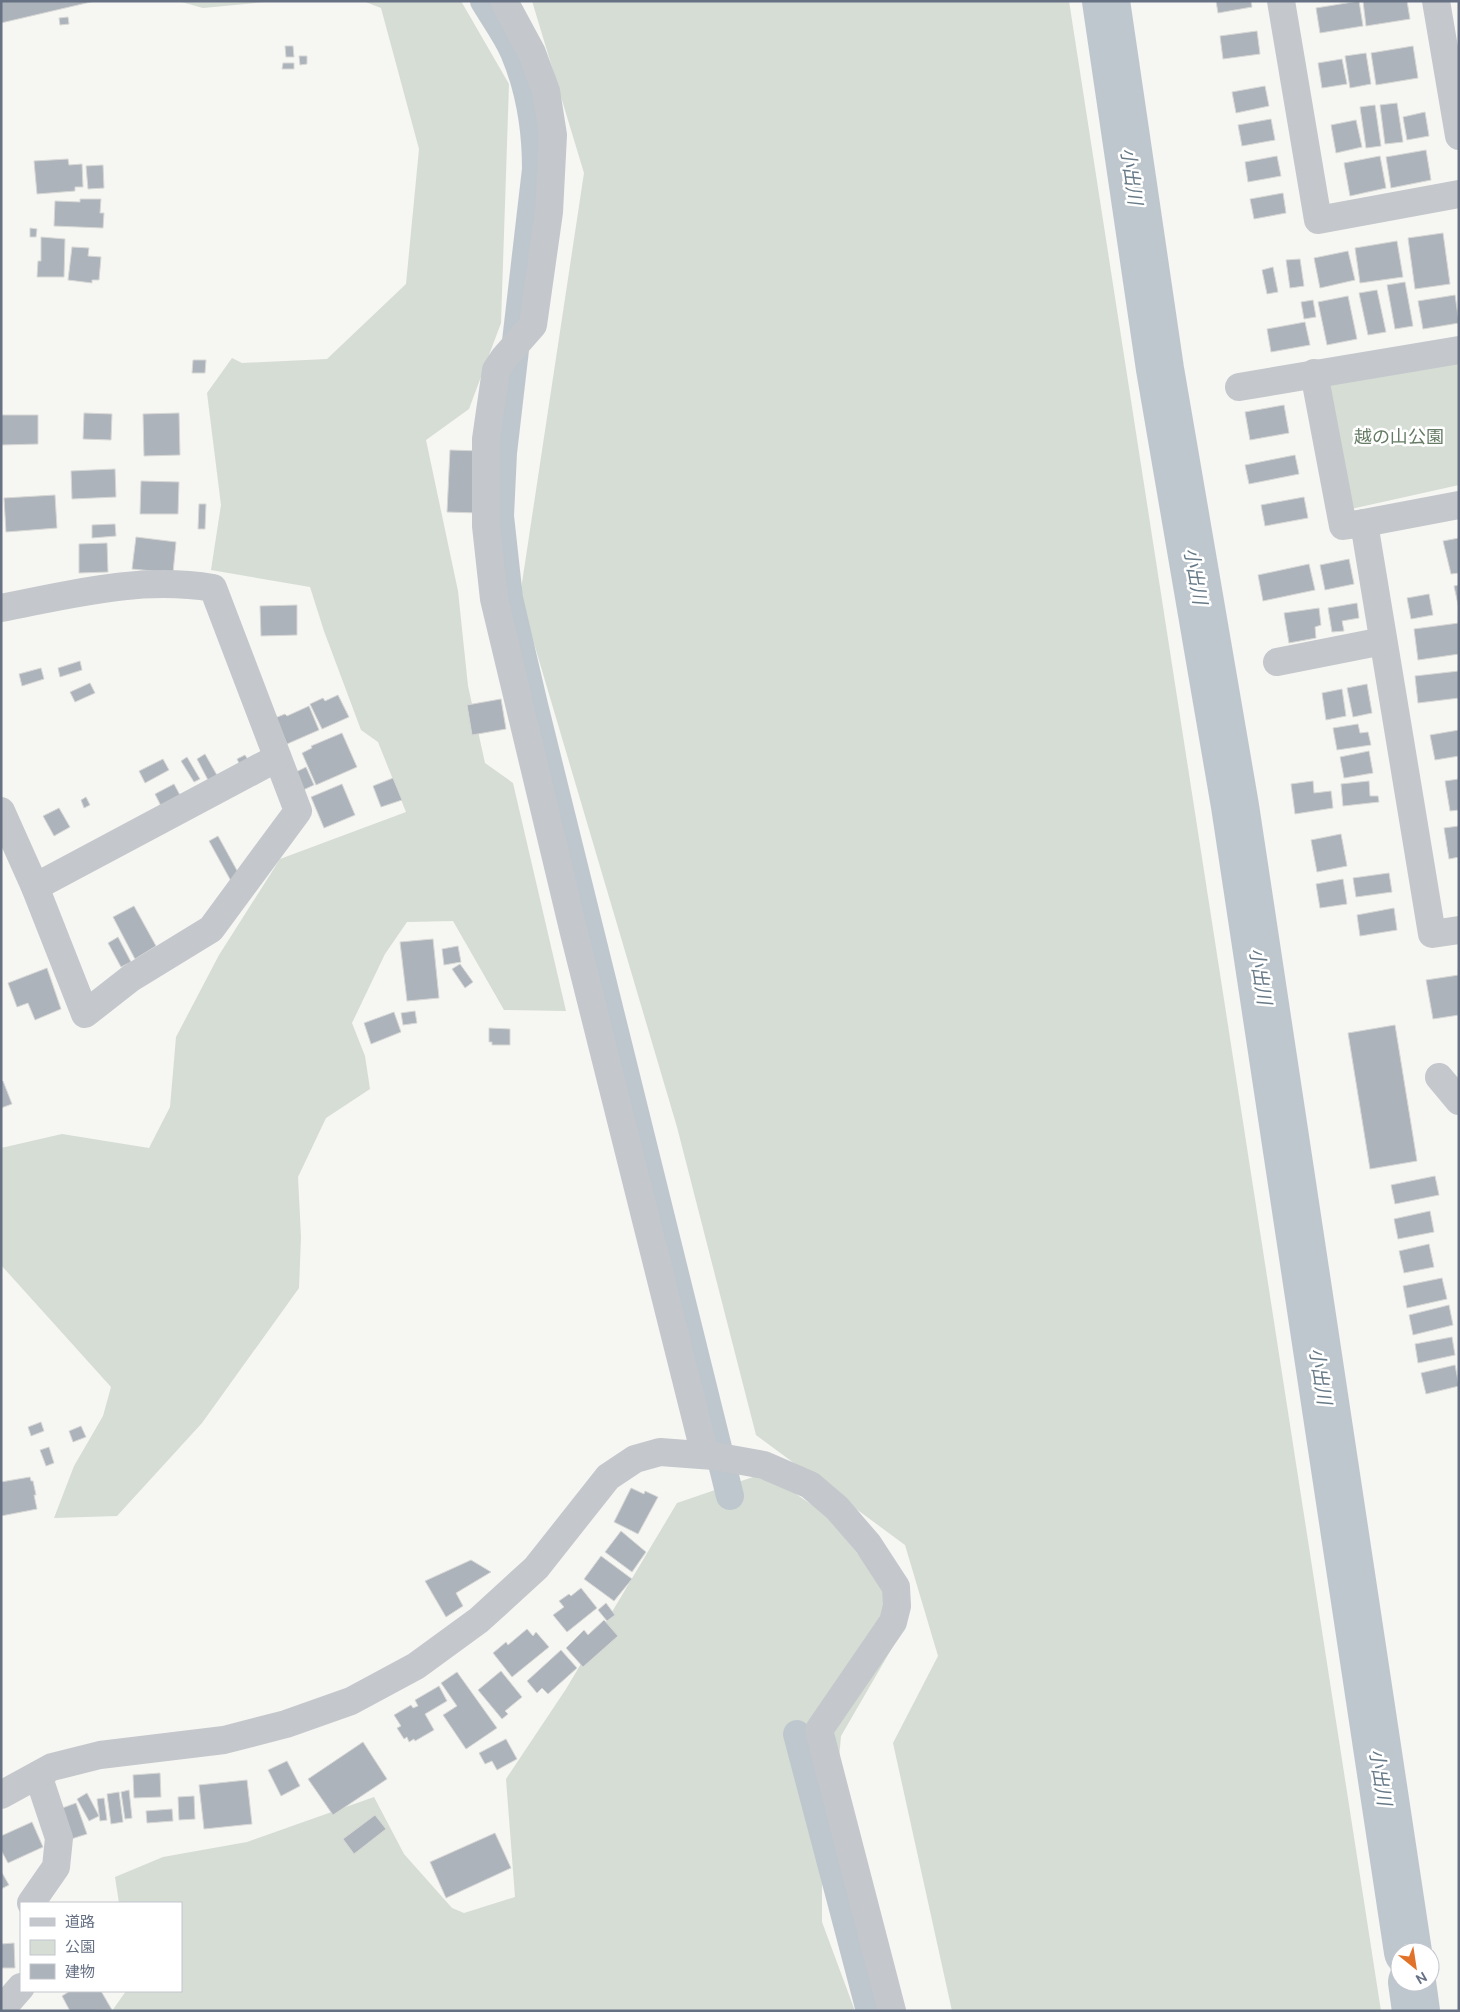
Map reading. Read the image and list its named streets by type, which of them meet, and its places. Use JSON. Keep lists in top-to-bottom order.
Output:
{
  "water": ["小出川"],
  "parks": ["越の山公園"],
  "legend": ["道路", "公園", "建物"],
  "north": "bottom right"
}
